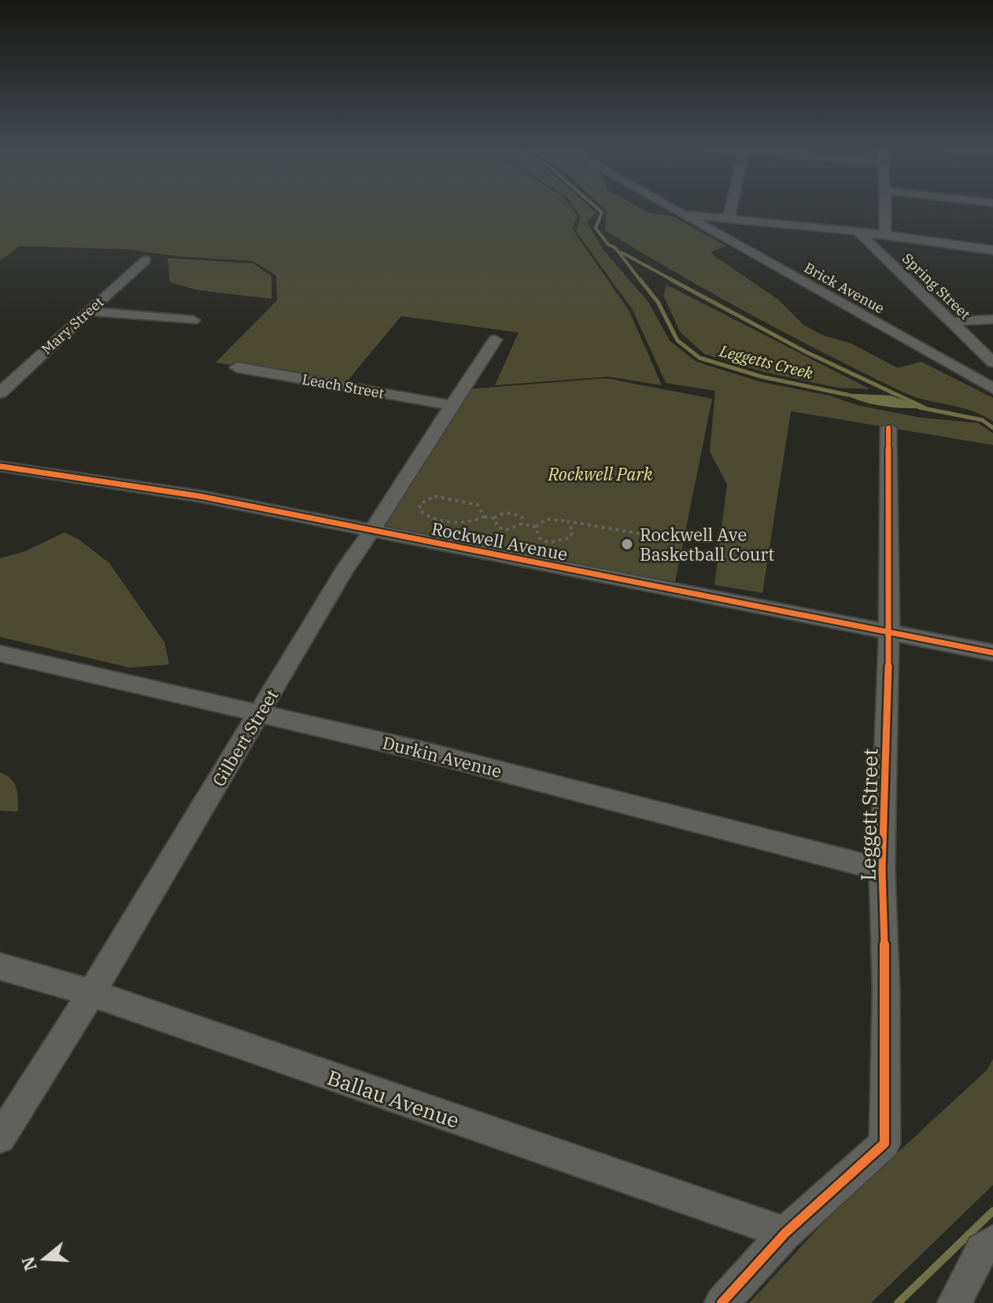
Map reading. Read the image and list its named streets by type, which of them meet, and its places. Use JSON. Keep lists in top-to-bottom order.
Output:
{
  "streets": {
    "street": [
      "Spring Street",
      "Brick Avenue",
      "Mary Street",
      "Leach Street",
      "Rockwell Avenue",
      "Gilbert Street",
      "Durkin Avenue",
      "Leggett Street",
      "Ballau Avenue"
    ]
  },
  "crossings": [
    ["Leach Street", "Gilbert Street"],
    ["Rockwell Avenue", "Gilbert Street"],
    ["Rockwell Avenue", "Leggett Street"],
    ["Gilbert Street", "Durkin Avenue"],
    ["Gilbert Street", "Ballau Avenue"],
    ["Durkin Avenue", "Leggett Street"],
    ["Leggett Street", "Ballau Avenue"]
  ],
  "water": ["Leggetts Creek"],
  "parks": ["Rockwell Park"],
  "places": ["Rockwell Ave Basketball Court"],
  "north": "left"
}
